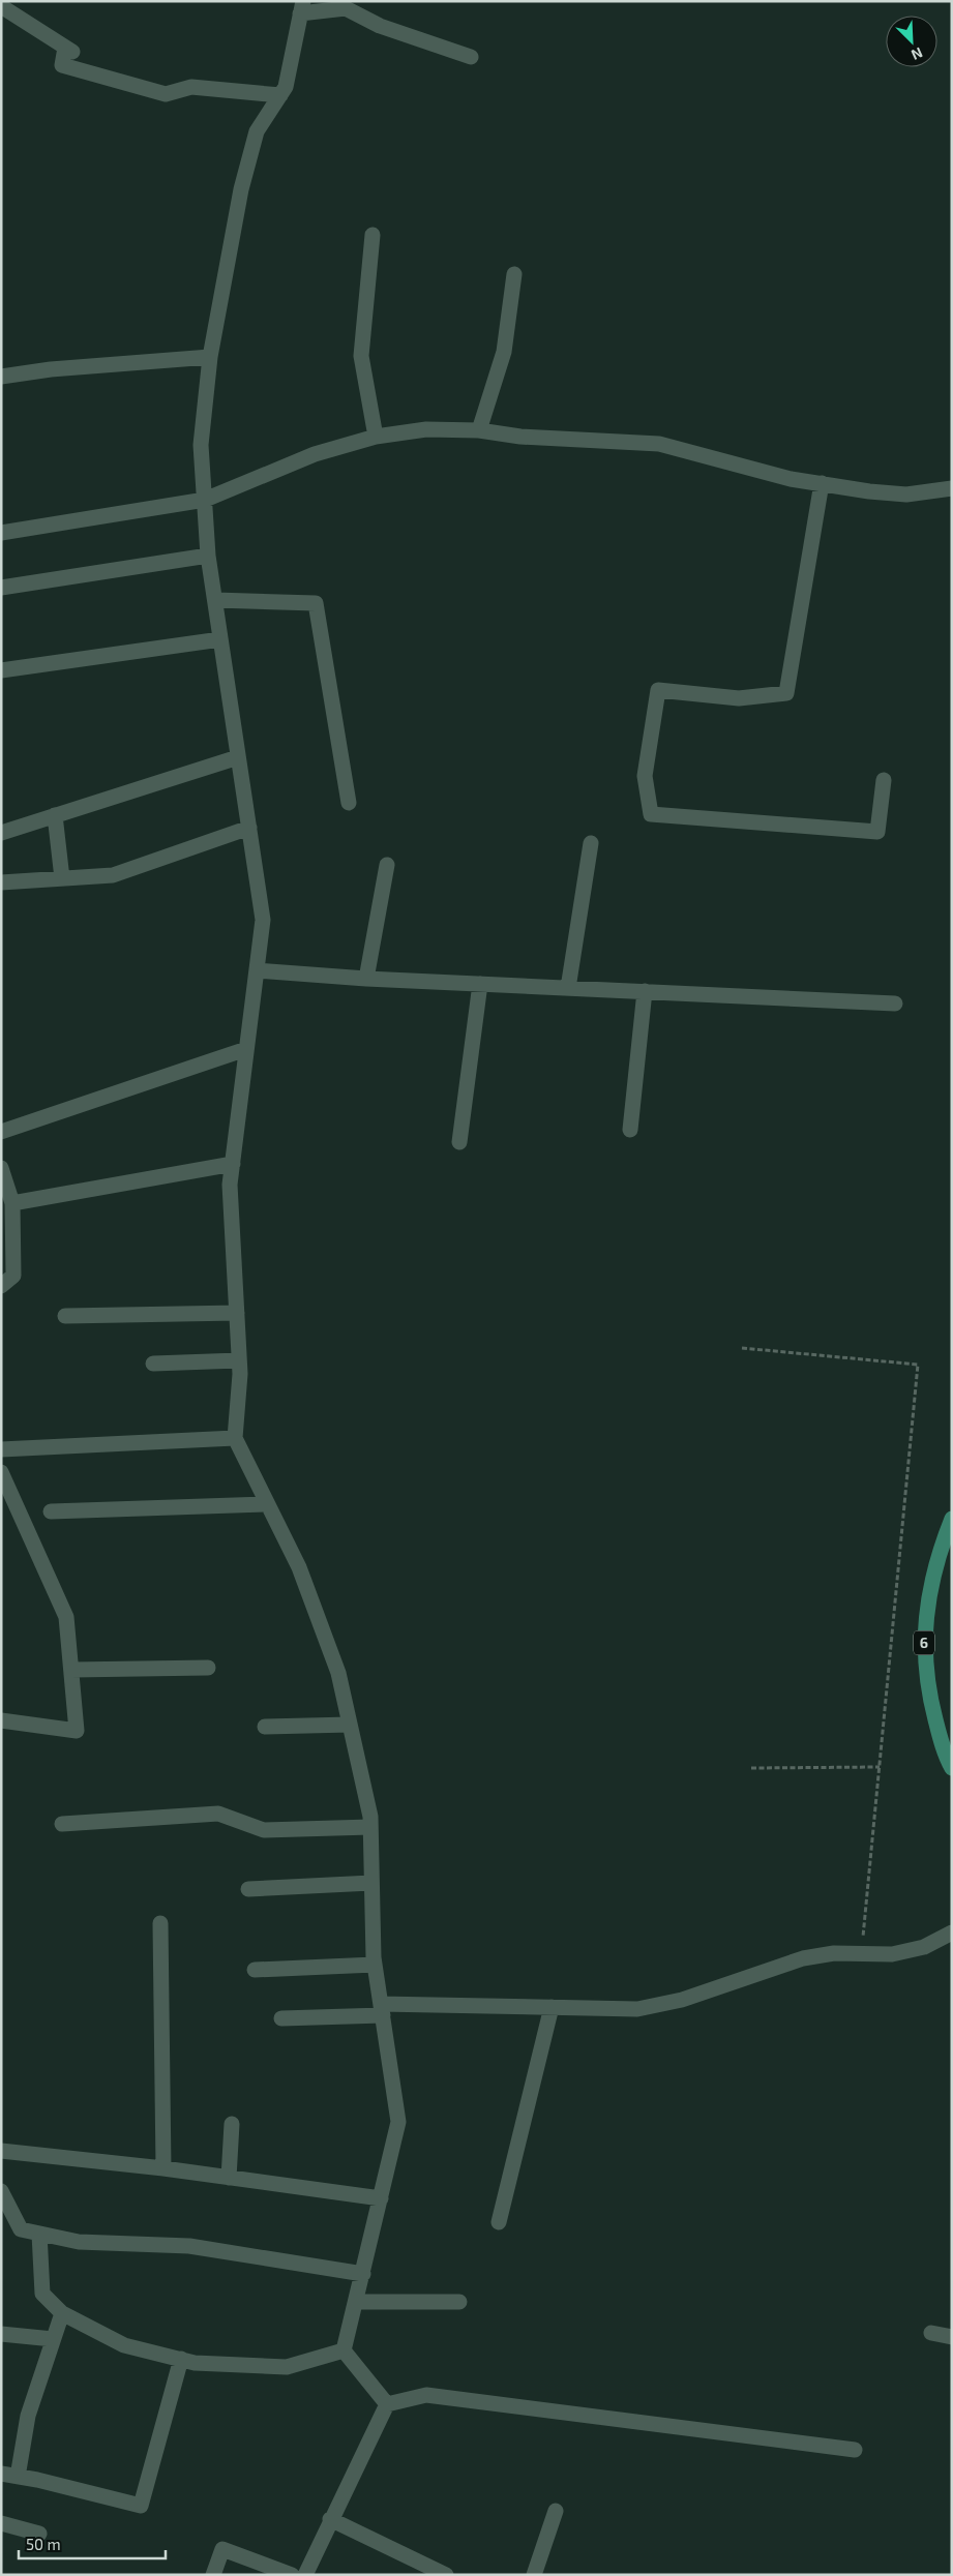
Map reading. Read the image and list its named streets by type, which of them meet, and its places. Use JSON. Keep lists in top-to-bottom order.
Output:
{
  "streets": {
    "main road": ["6"]
  },
  "scale_bar": "50 m",
  "north": "bottom right"
}
